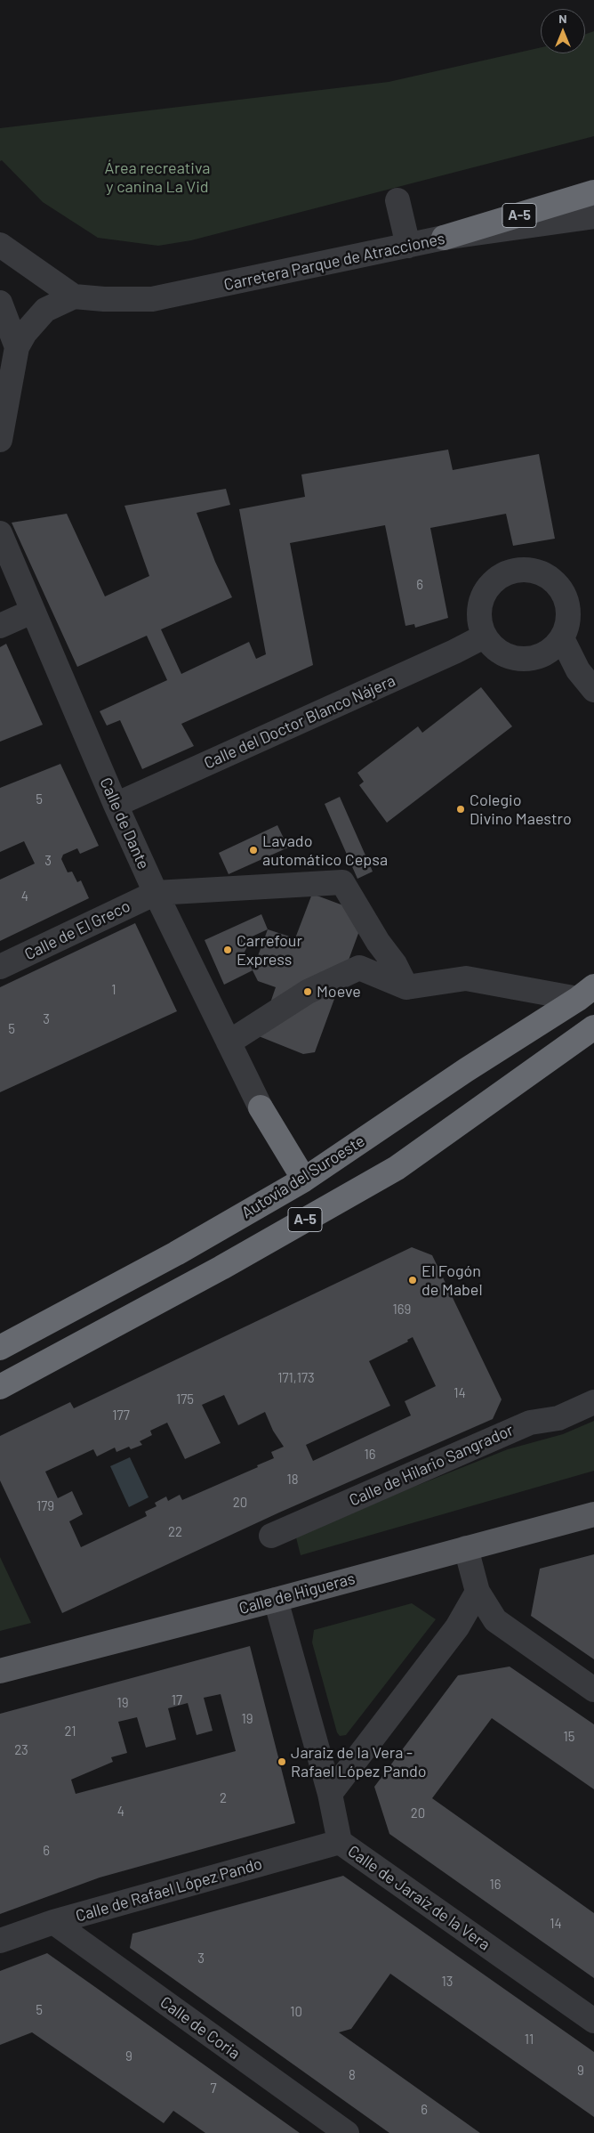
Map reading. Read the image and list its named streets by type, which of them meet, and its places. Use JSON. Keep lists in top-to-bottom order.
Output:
{
  "streets": {
    "highway": ["A-5", "Autovía del Suroeste"],
    "main road": ["Calle de Higueras"],
    "street": [
      "Carretera Parque de Atracciones",
      "Calle del Doctor Blanco Nájera",
      "Calle de Dante",
      "Calle de El Greco",
      "Calle de Hilario Sangrador",
      "Calle de Rafael López Pando",
      "Calle de Jaraíz de la Vera",
      "Calle de Coria"
    ]
  },
  "crossings": [
    ["A-5", "Carretera Parque de Atracciones"],
    ["Calle del Doctor Blanco Nájera", "Calle de Dante"],
    ["Calle de Dante", "Calle de El Greco"],
    ["Calle de Higueras", "Calle de Jaraíz de la Vera"],
    ["Calle de Rafael López Pando", "Calle de Jaraíz de la Vera"],
    ["Calle de Rafael López Pando", "Calle de Coria"]
  ],
  "parks": ["Área recreativa y canina La Vid"],
  "places": [
    "Colegio Divino Maestro",
    "Lavado automático Cepsa",
    "Carrefour Express",
    "Moeve",
    "El Fogón de Mabel",
    "Jaraiz de la Vera - Rafael López Pando"
  ],
  "house_numbers": [
    "6",
    "5",
    "3",
    "4",
    "1",
    "3",
    "5",
    "169",
    "171,173",
    "14",
    "175",
    "177",
    "16",
    "18",
    "20",
    "179",
    "22",
    "17",
    "19",
    "19",
    "21",
    "15",
    "23",
    "2",
    "4",
    "20",
    "6",
    "16",
    "14",
    "3",
    "13",
    "5",
    "10",
    "11",
    "9",
    "9",
    "8",
    "7",
    "6"
  ],
  "north": "top"
}
